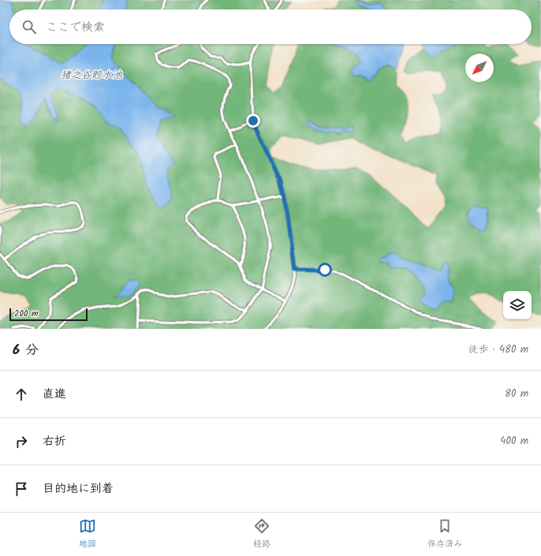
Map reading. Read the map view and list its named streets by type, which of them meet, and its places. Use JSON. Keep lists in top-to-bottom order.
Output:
{
  "water": ["猪之谷貯水池"],
  "scale_bar": "200 m",
  "north": "bottom left",
  "page": {
    "search": "ここで検索",
    "scale": "200 m",
    "heading": ["6 分", "徒歩 · 480 m"],
    "list": [
      ["直進", "80 m"],
      ["右折", "400 m"],
      "目的地に到着"
    ],
    "nav": ["地図", "経路", "保存済み"]
  }
}
